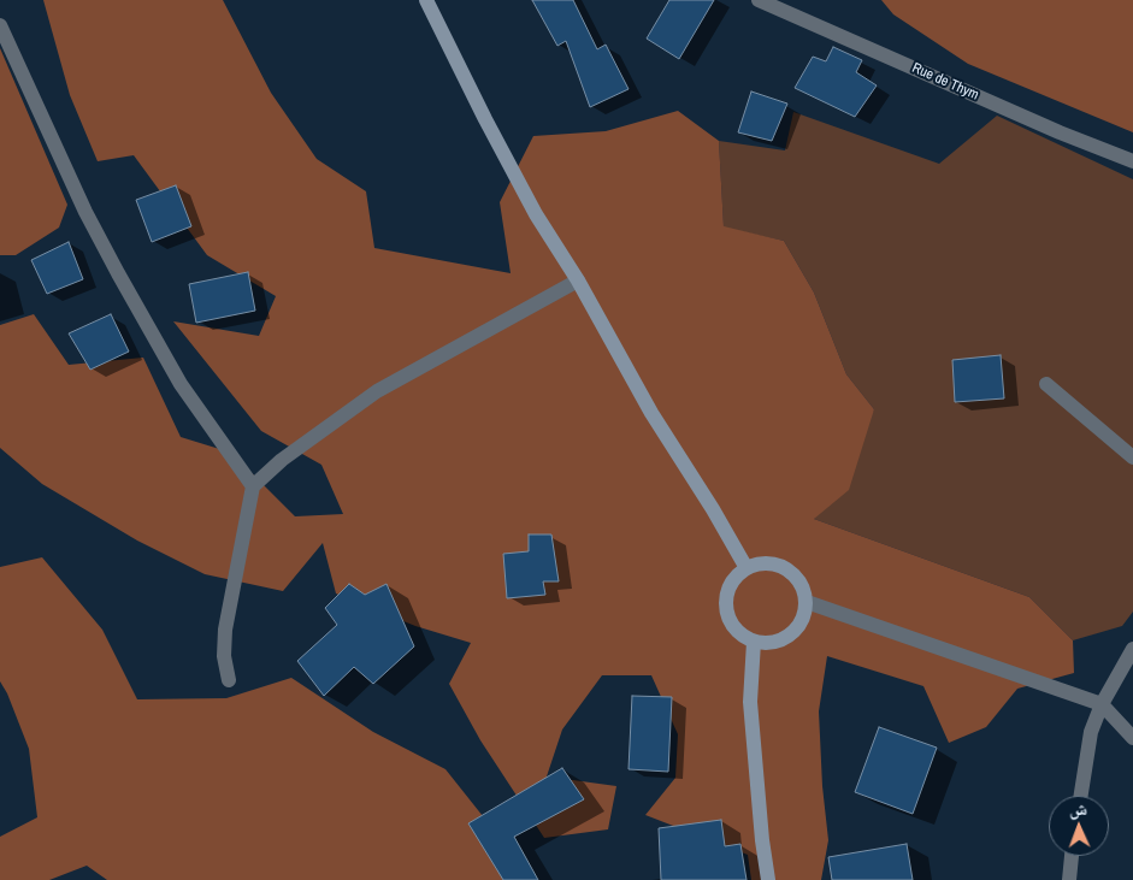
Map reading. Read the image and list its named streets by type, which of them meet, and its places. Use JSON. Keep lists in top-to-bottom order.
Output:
{
  "streets": {
    "street": ["Rue de Thym"]
  },
  "north": "top"
}
